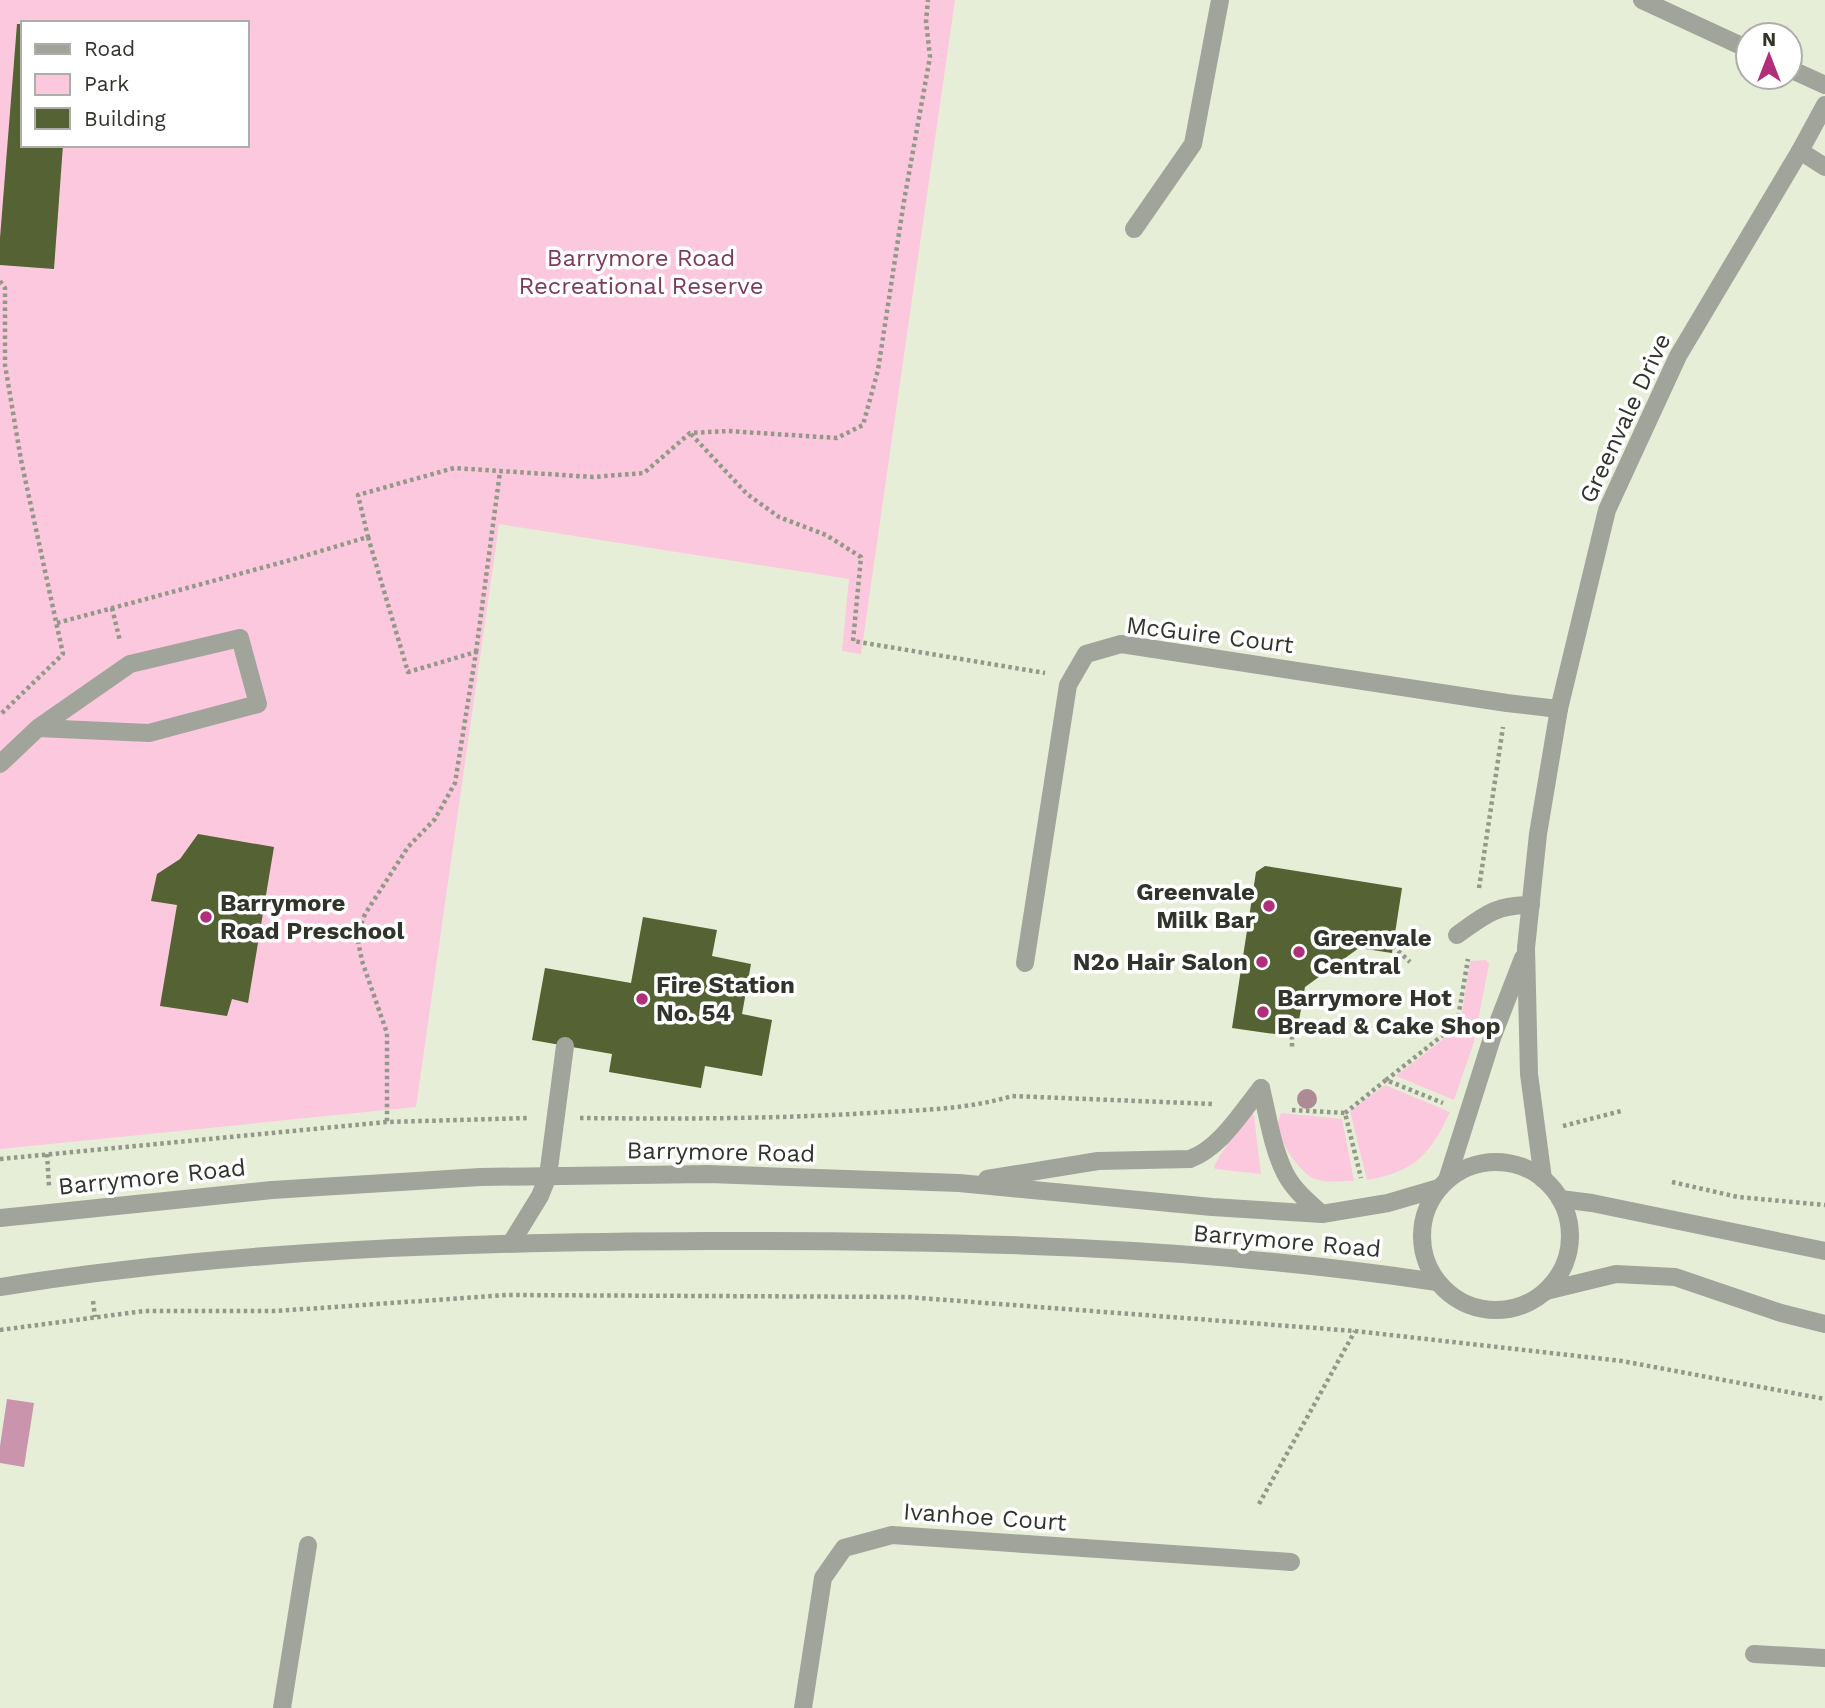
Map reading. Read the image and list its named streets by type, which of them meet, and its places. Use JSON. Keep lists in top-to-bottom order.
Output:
{
  "streets": {
    "street": [
      "Greenvale Drive",
      "McGuire Court",
      "Barrymore Road",
      "Ivanhoe Court"
    ]
  },
  "crossings": [
    ["Greenvale Drive", "McGuire Court"],
    ["Greenvale Drive", "Barrymore Road"]
  ],
  "parks": ["Barrymore Road Recreational Reserve"],
  "places": [
    "Greenvale Milk Bar",
    "Barrymore Road Preschool",
    "Greenvale Central",
    "N2o Hair Salon",
    "Fire Station No. 54",
    "Barrymore Hot Bread & Cake Shop"
  ],
  "legend": ["Road", "Park", "Building"],
  "north": "top"
}
